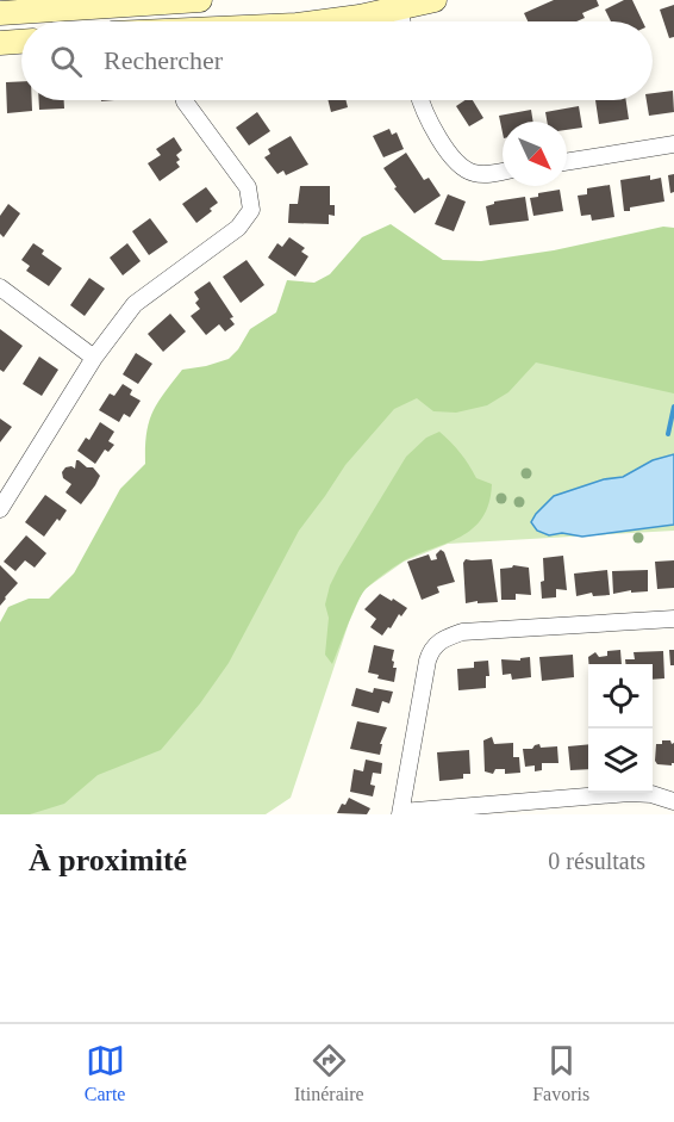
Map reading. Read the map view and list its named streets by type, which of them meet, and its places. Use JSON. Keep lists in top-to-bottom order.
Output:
{
  "north": "bottom right",
  "page": {
    "search": "Rechercher",
    "heading": ["À proximité", "0 résultats"],
    "nav": ["Carte", "Itinéraire", "Favoris"]
  }
}
